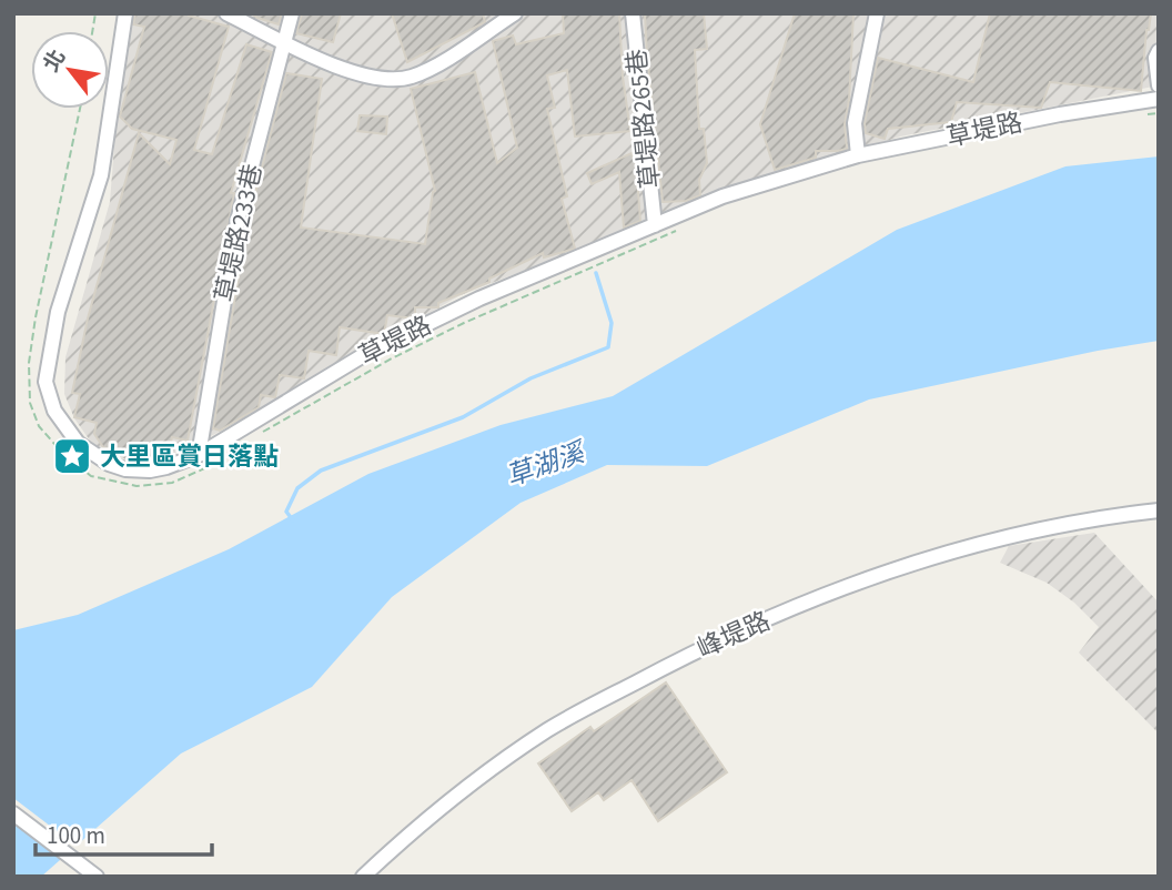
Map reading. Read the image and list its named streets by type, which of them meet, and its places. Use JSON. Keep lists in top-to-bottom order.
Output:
{
  "streets": {
    "street": [
      "草堤路265巷",
      "草堤路",
      "草堤路233巷",
      "峰堤路"
    ]
  },
  "crossings": [
    ["草堤路265巷", "草堤路"],
    ["草堤路", "草堤路233巷"]
  ],
  "water": ["草湖溪"],
  "places": {
    "place": ["大里區賞日落點"]
  },
  "scale_bar": "100 m",
  "north": "top left"
}
